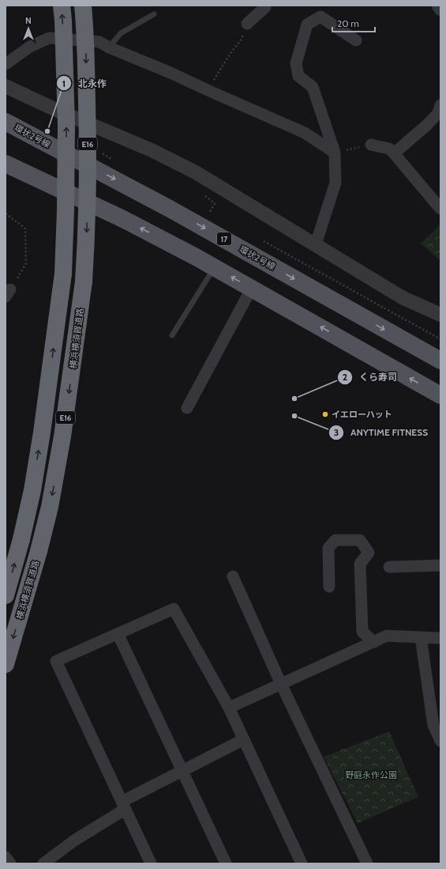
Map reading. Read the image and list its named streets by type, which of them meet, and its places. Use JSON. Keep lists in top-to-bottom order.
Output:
{
  "streets": {
    "highway": ["E16", "横浜横須賀道路"],
    "main road": ["環状2号線", "17"]
  },
  "parks": ["野庭永作公園"],
  "places": [
    "北永作",
    "くら寿司",
    "イエローハット",
    "ANYTIME FITNESS"
  ],
  "scale_bar": "20 m",
  "north": "top"
}
